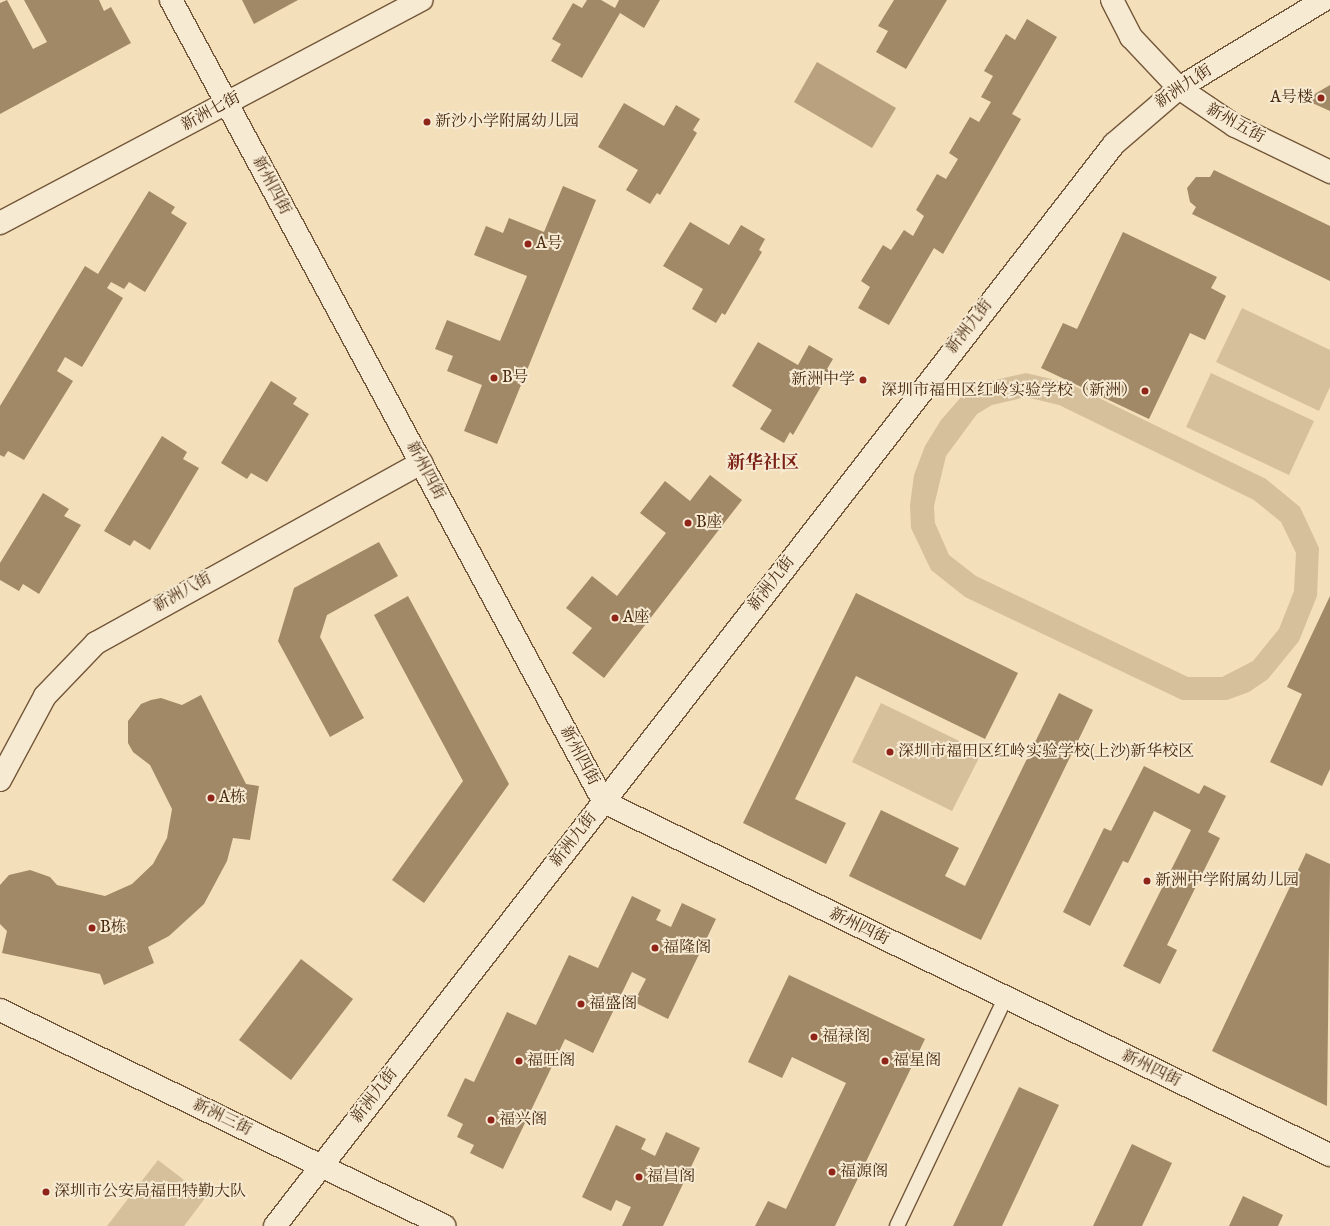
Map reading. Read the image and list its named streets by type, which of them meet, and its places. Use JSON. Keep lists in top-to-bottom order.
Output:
{
  "streets": {
    "street": [
      "新洲九街",
      "新洲七街",
      "新州五街",
      "新州四街",
      "新洲八街",
      "新洲三街"
    ]
  },
  "crossings": [
    ["新洲九街", "新州五街"],
    ["新洲九街", "新州四街"],
    ["新洲九街", "新洲三街"],
    ["新洲七街", "新州四街"],
    ["新州四街", "新洲八街"]
  ],
  "districts": ["新华社区"],
  "places": [
    "A号楼",
    "新沙小学附属幼儿园",
    "A号",
    "B号",
    "新洲中学",
    "深圳市福田区红岭实验学校（新洲）",
    "B座",
    "A座",
    "深圳市福田区红岭实验学校(上沙)新华校区",
    "A栋",
    "新洲中学附属幼儿园",
    "B栋",
    "福隆阁",
    "福盛阁",
    "福禄阁",
    "福旺阁",
    "福星阁",
    "福兴阁",
    "福源阁",
    "福昌阁",
    "深圳市公安局福田特勤大队"
  ]
}
